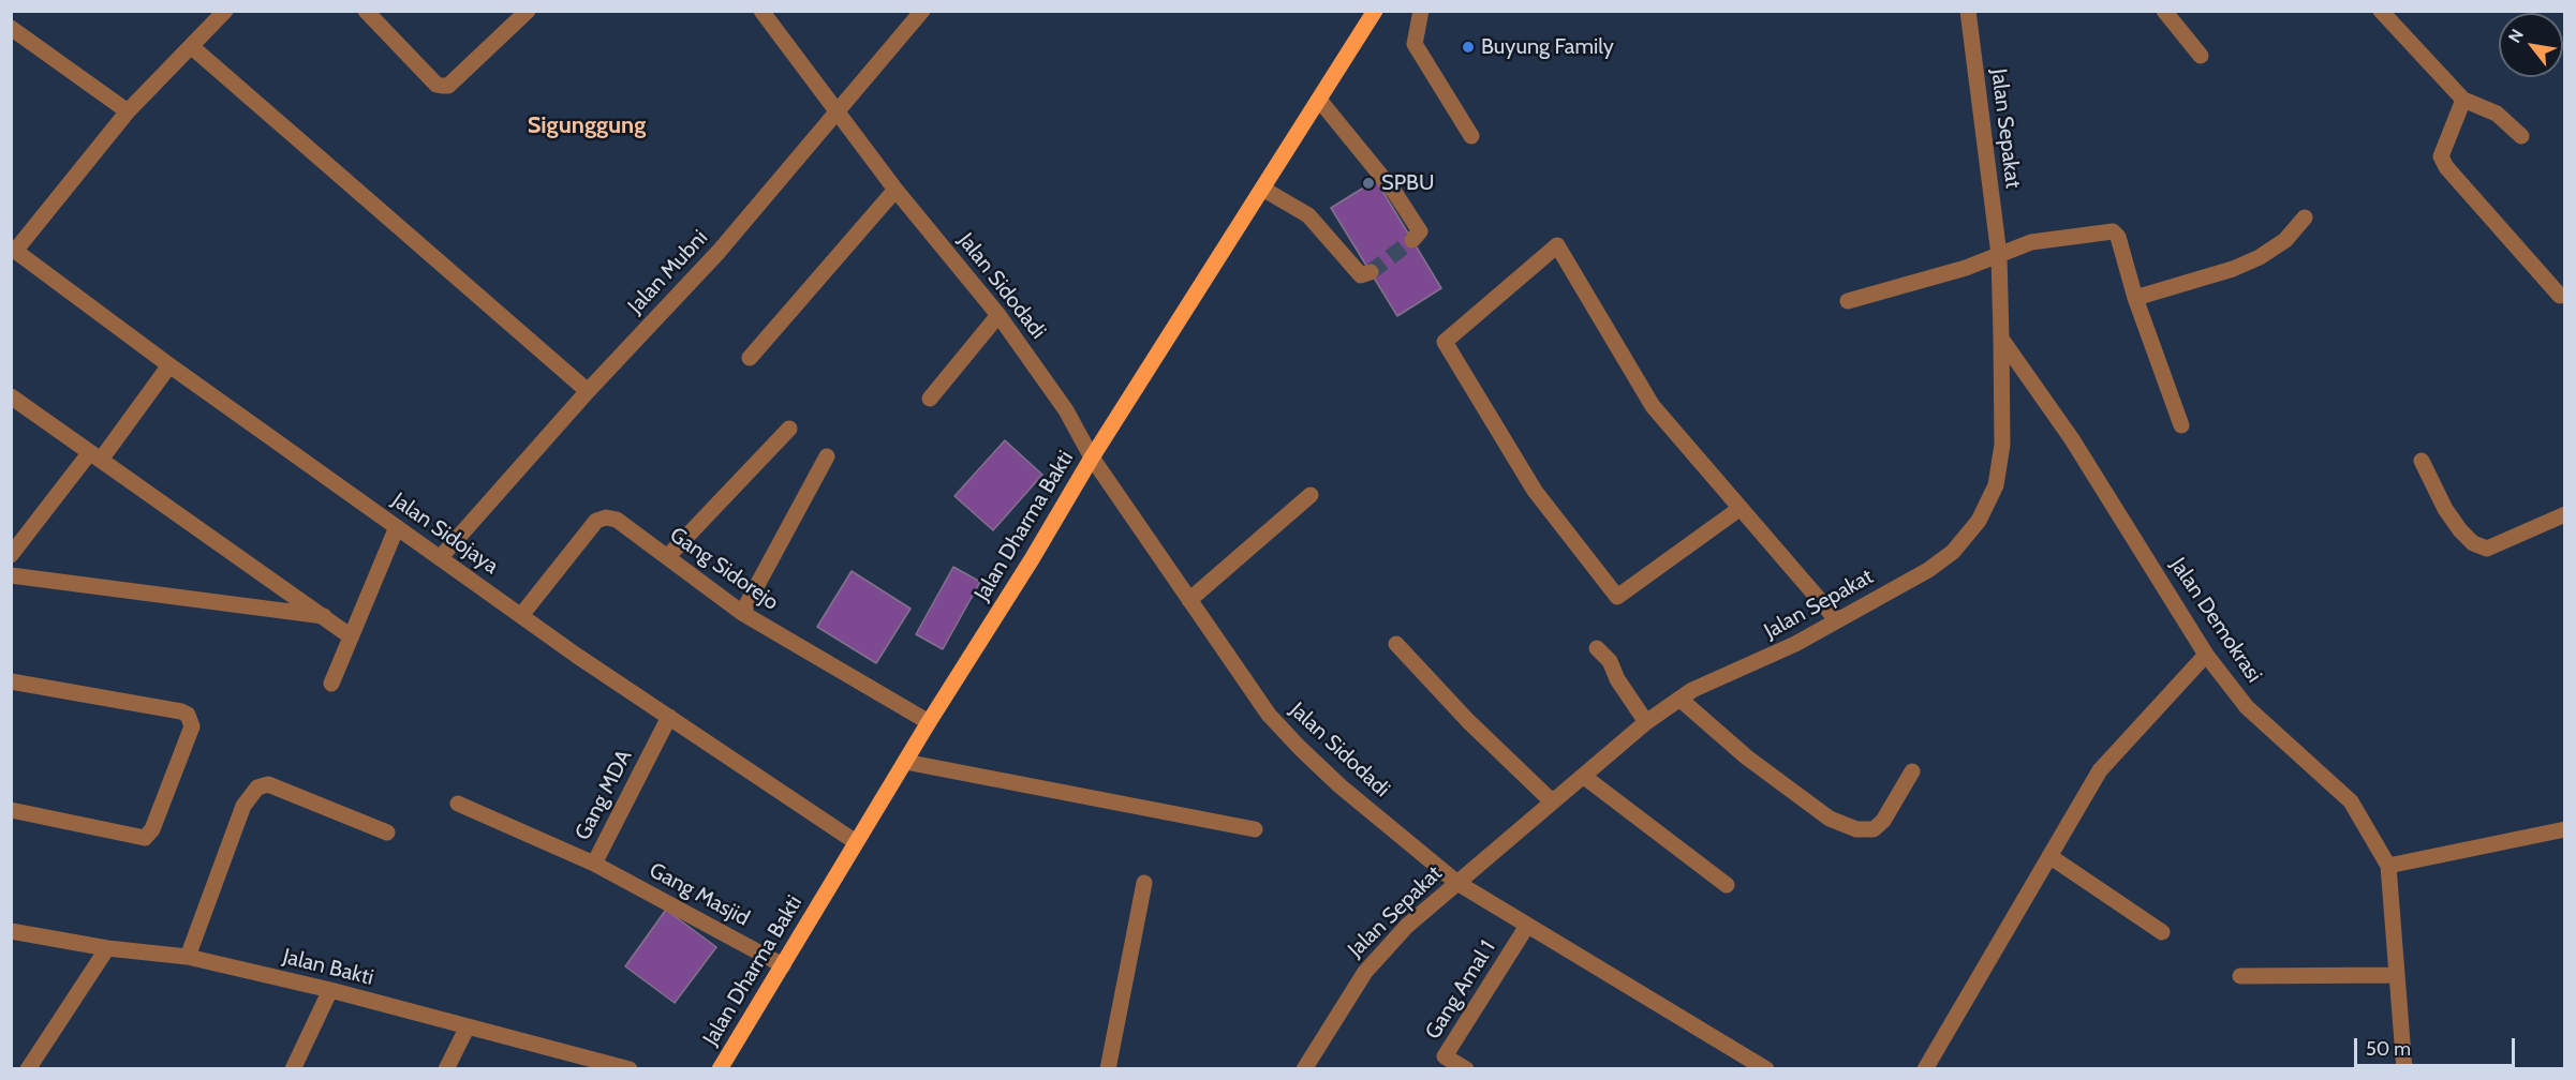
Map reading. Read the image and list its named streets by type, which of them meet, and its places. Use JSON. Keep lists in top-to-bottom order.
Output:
{
  "streets": {
    "main road": ["Jalan Dharma Bakti"],
    "street": [
      "Jalan Sepakat",
      "Jalan Mubni",
      "Jalan Sidodadi",
      "Jalan Sidojaya",
      "Gang Sidorejo",
      "Jalan Demokrasi",
      "Gang MDA",
      "Gang Masjid",
      "Jalan Bakti",
      "Gang Amal 1"
    ]
  },
  "crossings": [
    ["Jalan Sepakat", "Jalan Sidodadi"],
    ["Jalan Sepakat", "Jalan Demokrasi"],
    ["Jalan Mubni", "Jalan Sidodadi"],
    ["Jalan Mubni", "Jalan Sidojaya"],
    ["Jalan Sidodadi", "Jalan Dharma Bakti"],
    ["Jalan Sidodadi", "Gang Amal 1"],
    ["Jalan Dharma Bakti", "Jalan Sidojaya"],
    ["Jalan Dharma Bakti", "Gang Sidorejo"],
    ["Jalan Dharma Bakti", "Gang Masjid"],
    ["Jalan Sidojaya", "Gang Sidorejo"],
    ["Jalan Sidojaya", "Gang MDA"],
    ["Gang MDA", "Gang Masjid"]
  ],
  "districts": ["Sigunggung"],
  "places": ["Buyung Family", "SPBU"],
  "scale_bar": "50 m",
  "north": "top left"
}
